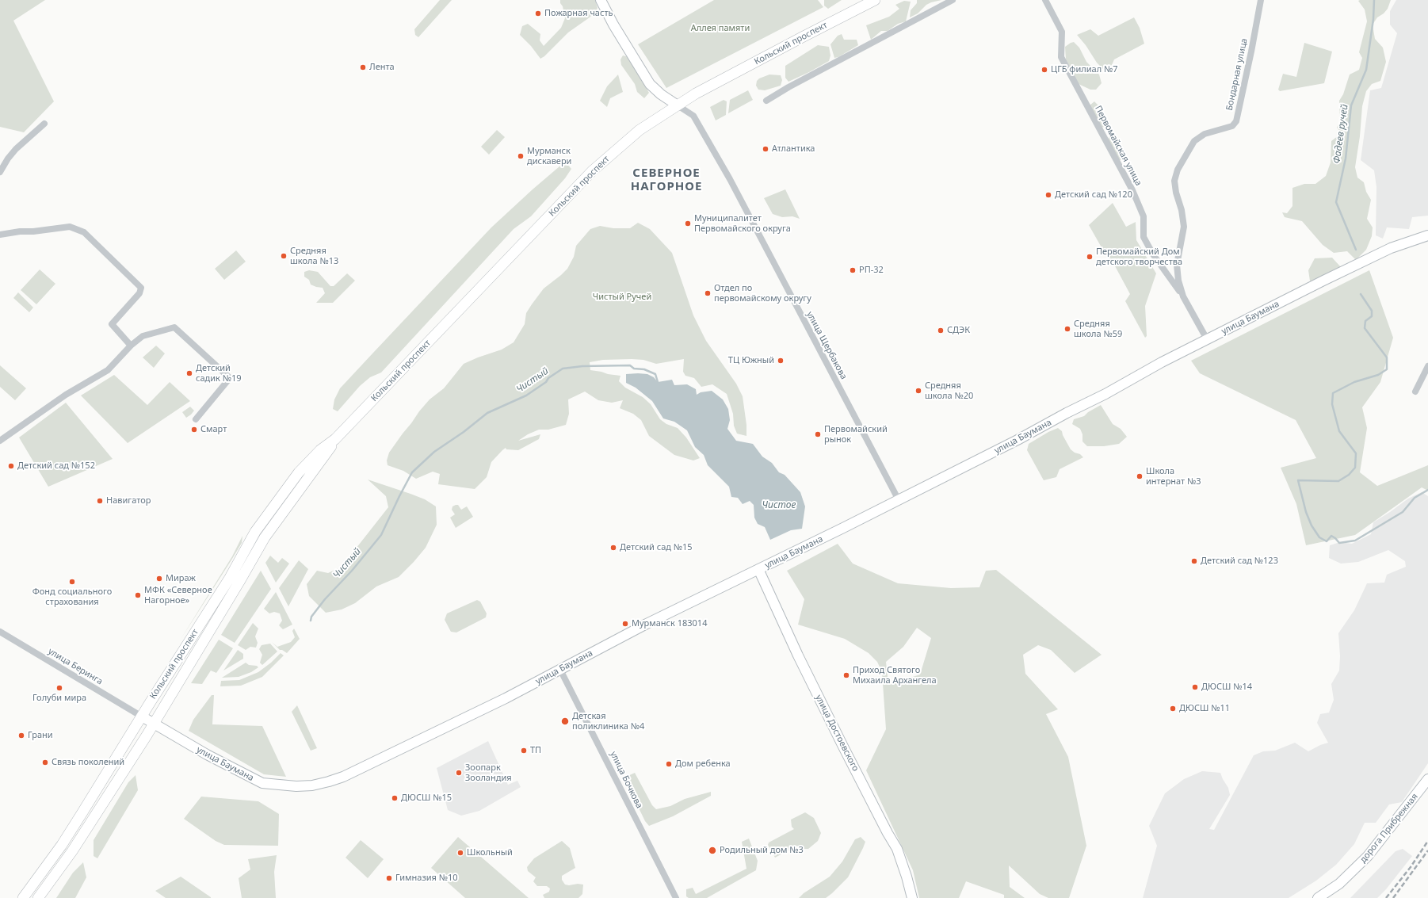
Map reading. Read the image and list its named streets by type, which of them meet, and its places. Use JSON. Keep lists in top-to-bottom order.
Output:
{
  "streets": {
    "main road": ["Кольский проспект"],
    "street": [
      "Бондарная улица",
      "Первомайская улица",
      "улица Баумана",
      "улица Щербакова",
      "улица Беринга",
      "улица Достоевского",
      "улица Бочкова",
      "дорога Прибрежная"
    ]
  },
  "crossings": [
    ["Кольский проспект", "улица Баумана"],
    ["Кольский проспект", "улица Щербакова"],
    ["Кольский проспект", "улица Беринга"],
    ["Бондарная улица", "Первомайская улица"],
    ["Бондарная улица", "улица Баумана"],
    ["улица Баумана", "улица Щербакова"],
    ["улица Баумана", "улица Беринга"],
    ["улица Баумана", "улица Достоевского"],
    ["улица Баумана", "улица Бочкова"]
  ],
  "districts": ["СЕВЕРНОЕ НАГОРНОЕ"],
  "water": ["Фадеев ручей", "Чистый", "Чистое"],
  "parks": ["Аллея памяти", "Чистый Ручей"],
  "places": [
    "Пожарная часть",
    "Лента",
    "ЦГБ филиал №7",
    "Атлантика",
    "Мурманск дискавери",
    "Детский сад №120",
    "Муниципалитет Первомайского округа",
    "Средняя школа №13",
    "Первомайский Дом детского творчества",
    "РП-32",
    "Отдел по первомайскому округу",
    "Средняя школа №59",
    "СДЭК",
    "ТЦ Южный",
    "Детский садик №19",
    "Средняя школа №20",
    "Смарт",
    "Первомайский рынок",
    "Детский сад №152",
    "Школа интернат №3",
    "Навигатор",
    "Детский сад №15",
    "Детский сад №123",
    "Мираж",
    "Фонд социального страхования",
    "МФК «Северное Нагорное»",
    "Мурманск 183014",
    "Приход Святого Михаила Архангела",
    "ДЮСШ №14",
    "Голуби мира",
    "ДЮСШ №11",
    "Детская поликлиника №4",
    "Грани",
    "ТП",
    "Связь поколений",
    "Дом ребенка",
    "Зоопарк Зооландия",
    "ДЮСШ №15",
    "Родильный дом №3",
    "Школьный",
    "Гимназия №10"
  ]
}
